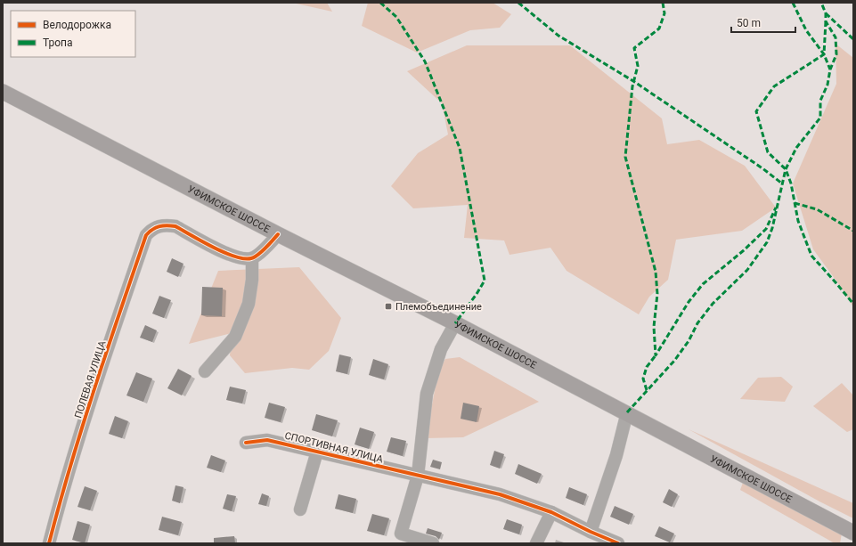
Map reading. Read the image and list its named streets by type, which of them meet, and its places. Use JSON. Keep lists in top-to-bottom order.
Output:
{
  "streets": {
    "main road": ["УФИМСКОЕ ШОССЕ"],
    "street": ["ПОЛЕВАЯ УЛИЦА", "СПОРТИВНАЯ УЛИЦА"]
  },
  "places": {
    "transit": ["Племобъединение"]
  },
  "legend": ["Велодорожка", "Тропа"],
  "scale_bar": "50 m"
}
